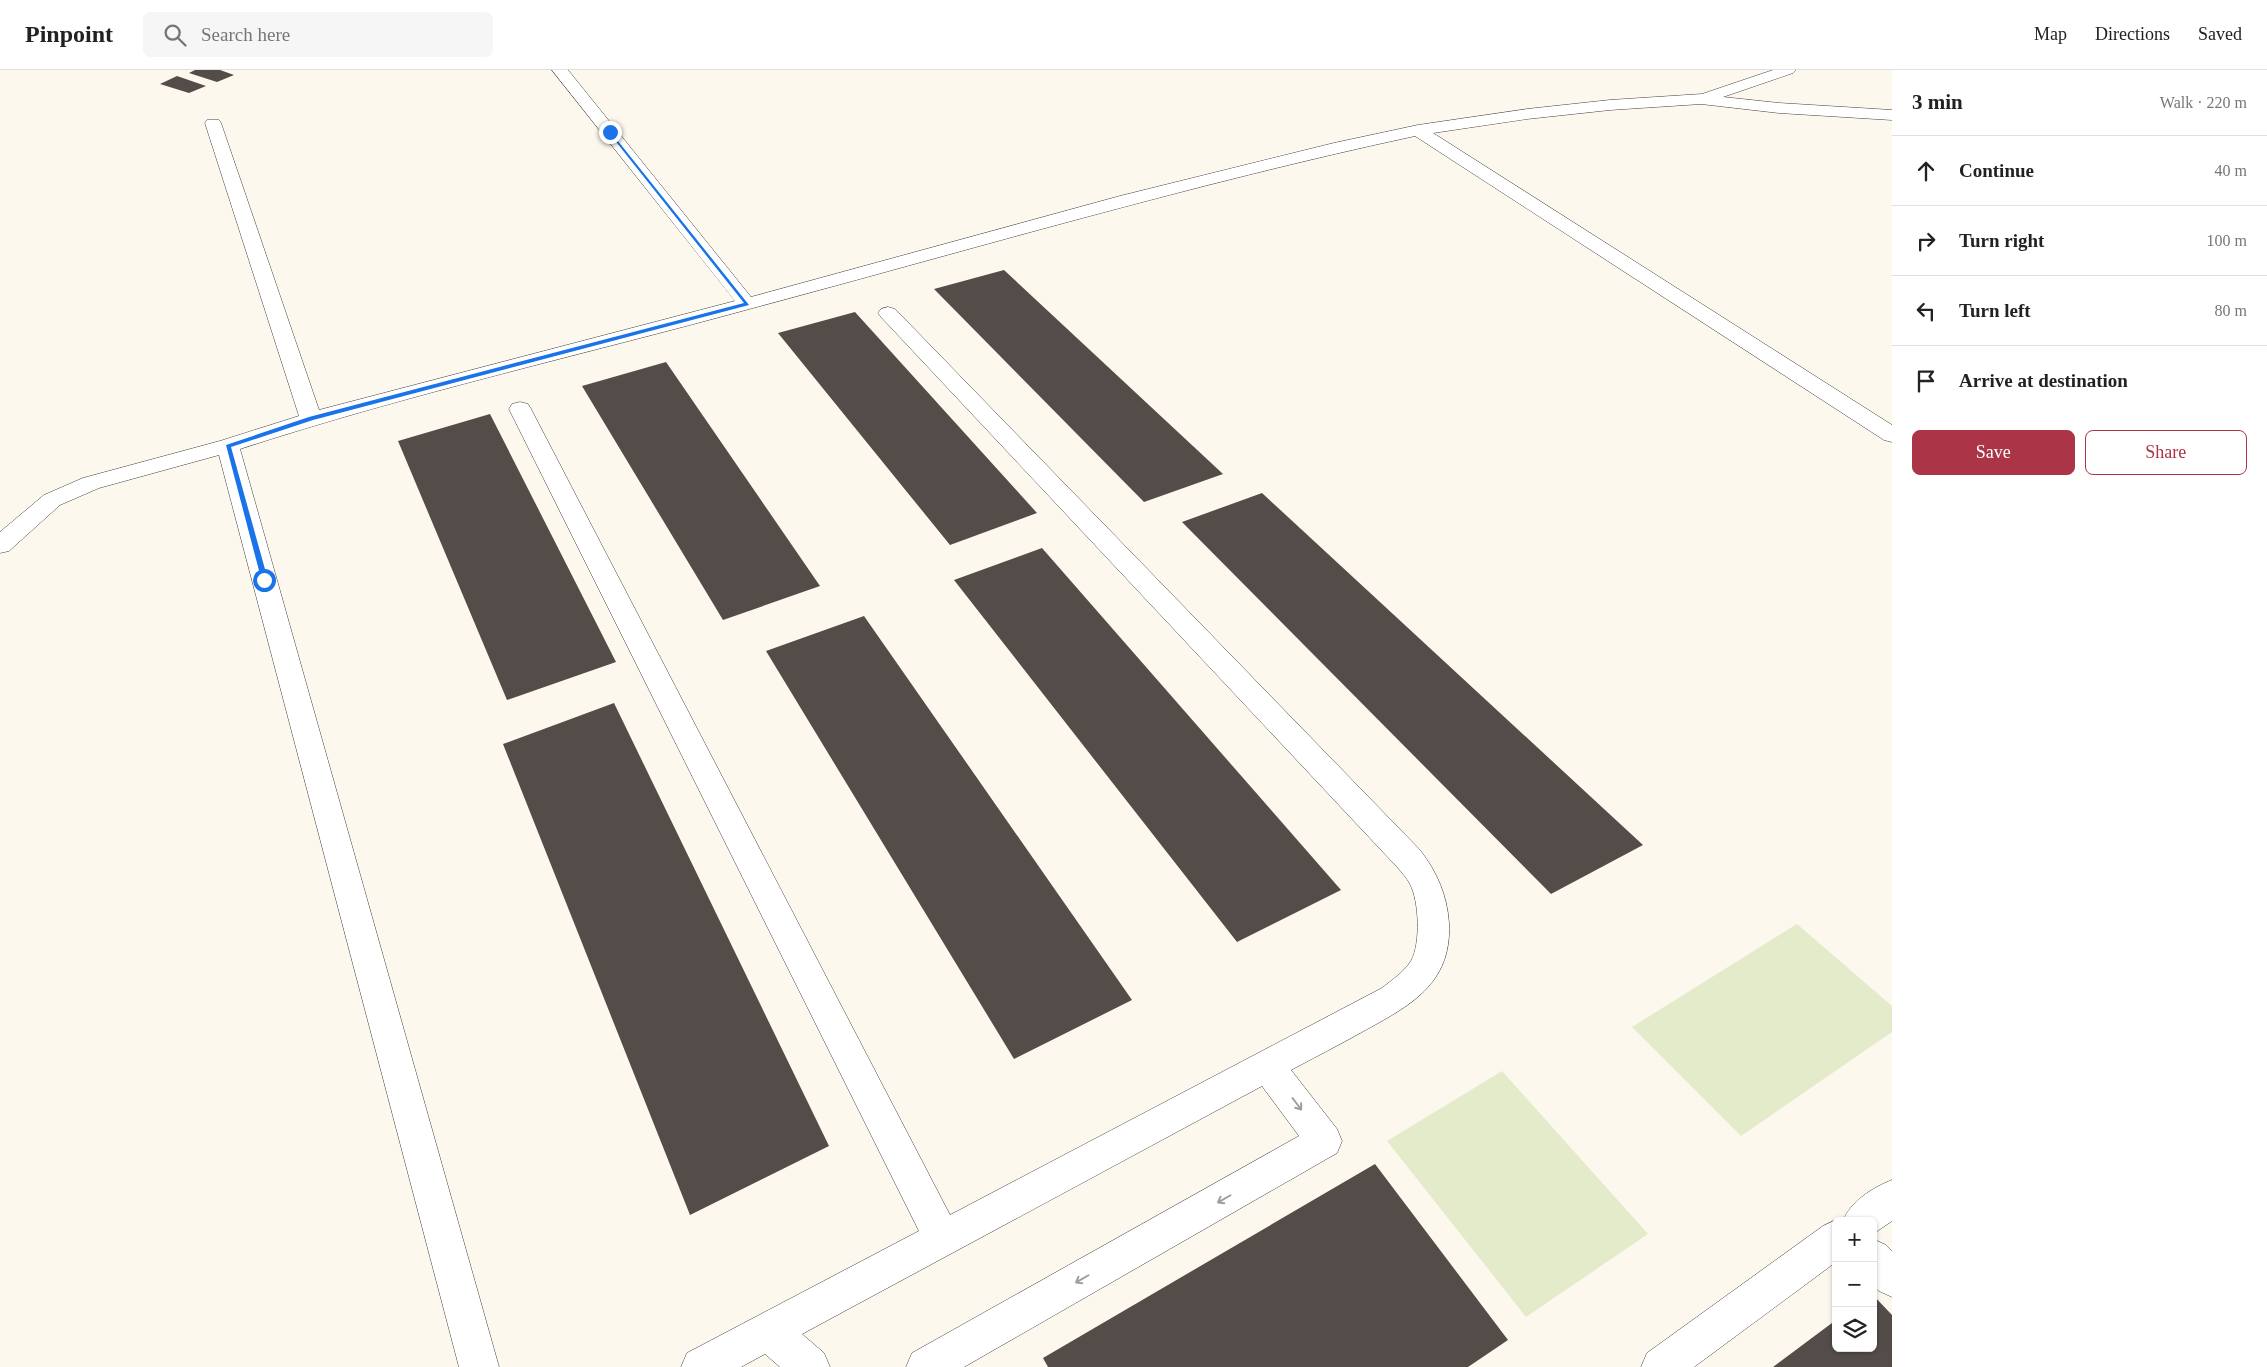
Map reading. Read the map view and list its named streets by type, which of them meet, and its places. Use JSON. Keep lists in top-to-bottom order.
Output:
{
  "page": {
    "header": "Pinpoint",
    "search": "Search here",
    "nav": ["Map", "Directions", "Saved"],
    "heading": ["3 min", "Walk · 220 m"],
    "list": [
      ["Continue", "40 m"],
      ["Turn right", "100 m"],
      ["Turn left", "80 m"],
      "Arrive at destination"
    ],
    "buttons": ["Save", "Share"],
    "map_buttons": ["+", "−"]
  }
}
